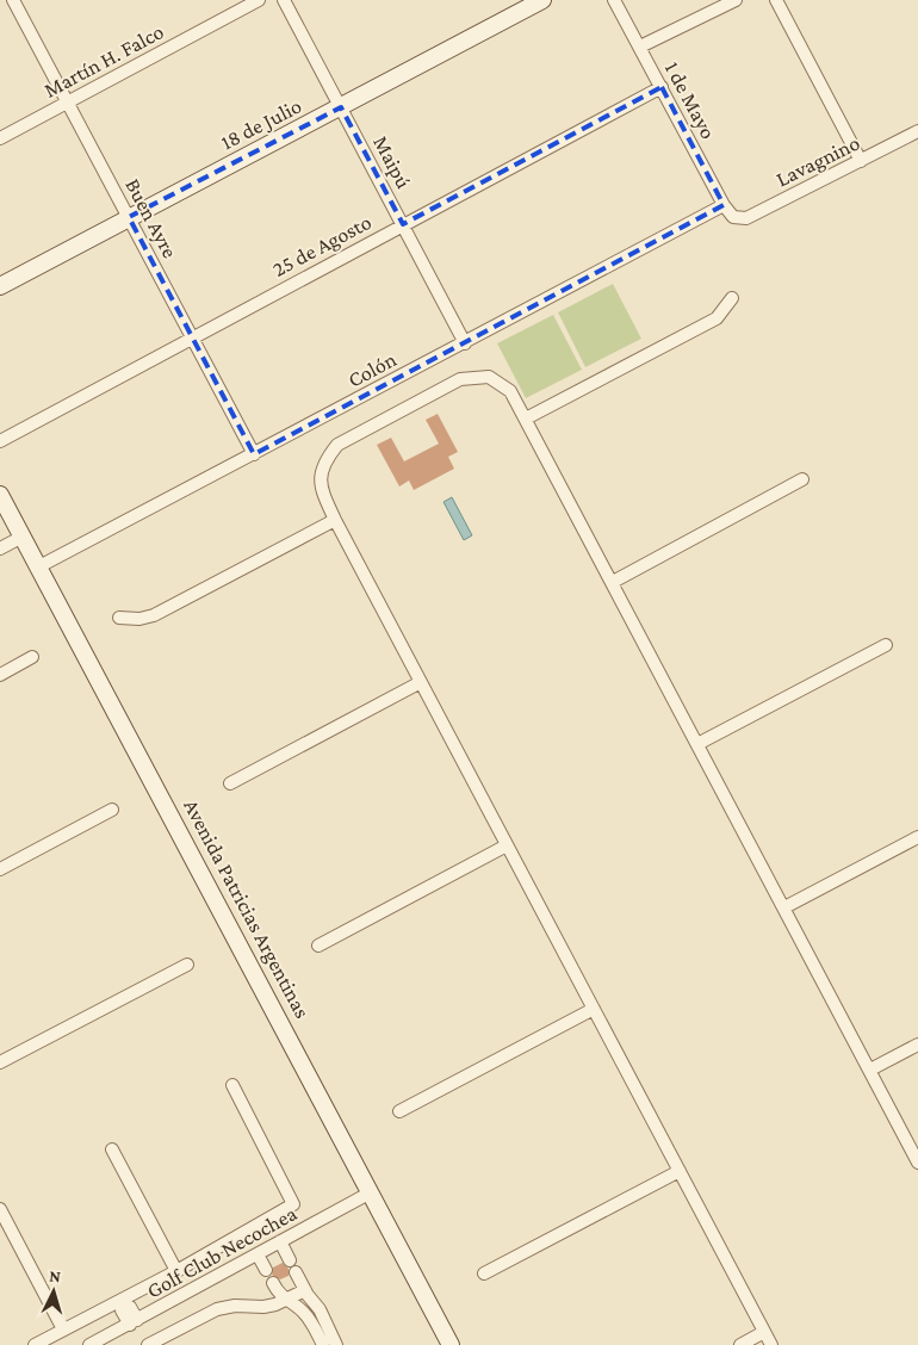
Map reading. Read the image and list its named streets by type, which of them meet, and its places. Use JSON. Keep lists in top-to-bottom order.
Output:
{
  "streets": {
    "street": [
      "Martín H. Falco",
      "1 de Mayo",
      "18 de Julio",
      "Lavagnino",
      "Maipú",
      "Buen Ayre",
      "25 de Agosto",
      "Colón",
      "Avenida Patricias Argentinas",
      "Golf Club Necochea"
    ]
  },
  "crossings": [
    ["Martín H. Falco", "Buen Ayre"],
    ["1 de Mayo", "Lavagnino"],
    ["1 de Mayo", "25 de Agosto"],
    ["1 de Mayo", "Colón"],
    ["18 de Julio", "Maipú"],
    ["18 de Julio", "Buen Ayre"],
    ["Maipú", "25 de Agosto"],
    ["Maipú", "Colón"],
    ["Buen Ayre", "25 de Agosto"],
    ["Buen Ayre", "Colón"],
    ["Colón", "Avenida Patricias Argentinas"],
    ["Avenida Patricias Argentinas", "Golf Club Necochea"]
  ],
  "north": "top"
}
